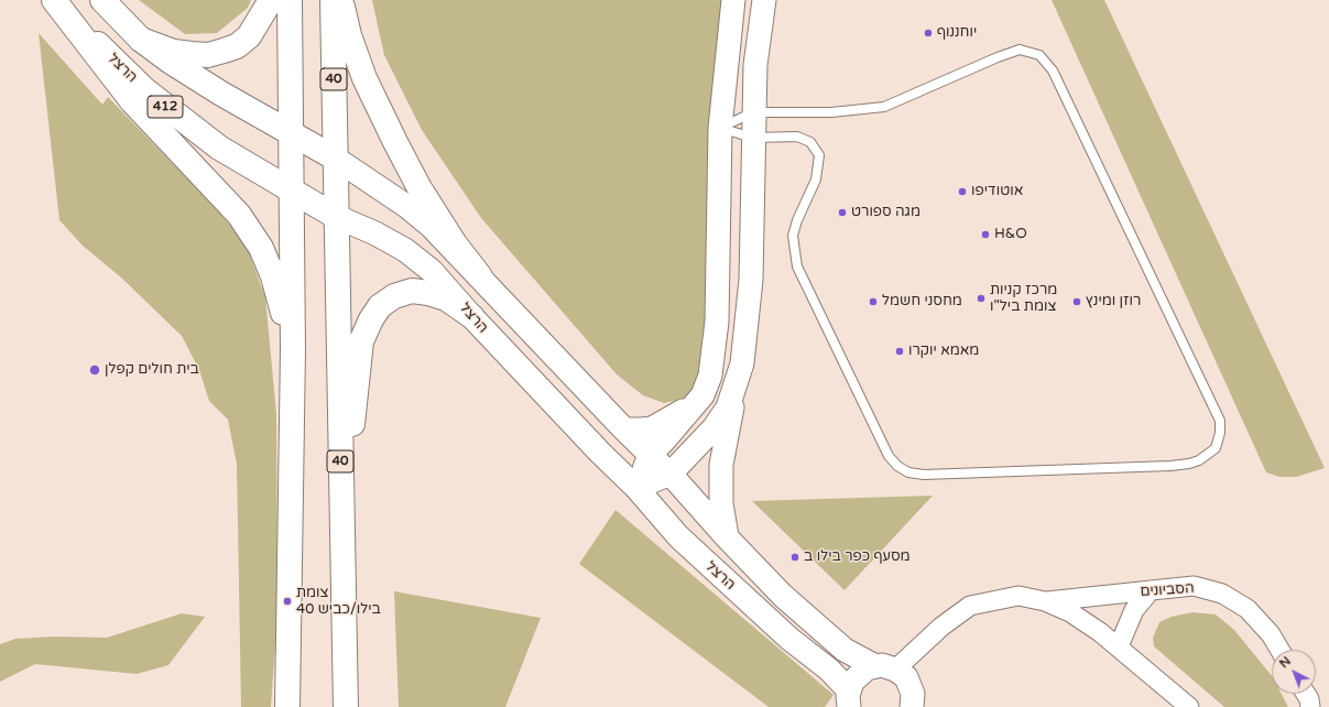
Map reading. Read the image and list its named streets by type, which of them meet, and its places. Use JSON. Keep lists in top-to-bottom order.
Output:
{
  "streets": {
    "main road": ["הרצל", "40", "412"],
    "street": ["הסביונים"]
  },
  "crossings": [
    ["הרצל", "40"]
  ],
  "places": [
    "יוחננוף",
    "אוטודיפו",
    "מגה ספורט",
    "H&O",
    "מרכז קניות צומת ביל\"ו",
    "מחסני חשמל",
    "רוזן ומינץ",
    "מאמא יוקרו",
    "בית חולים קפלן",
    "מסעף כפר בילו ב",
    "צומת בילו/כביש 40"
  ],
  "north": "top left"
}
